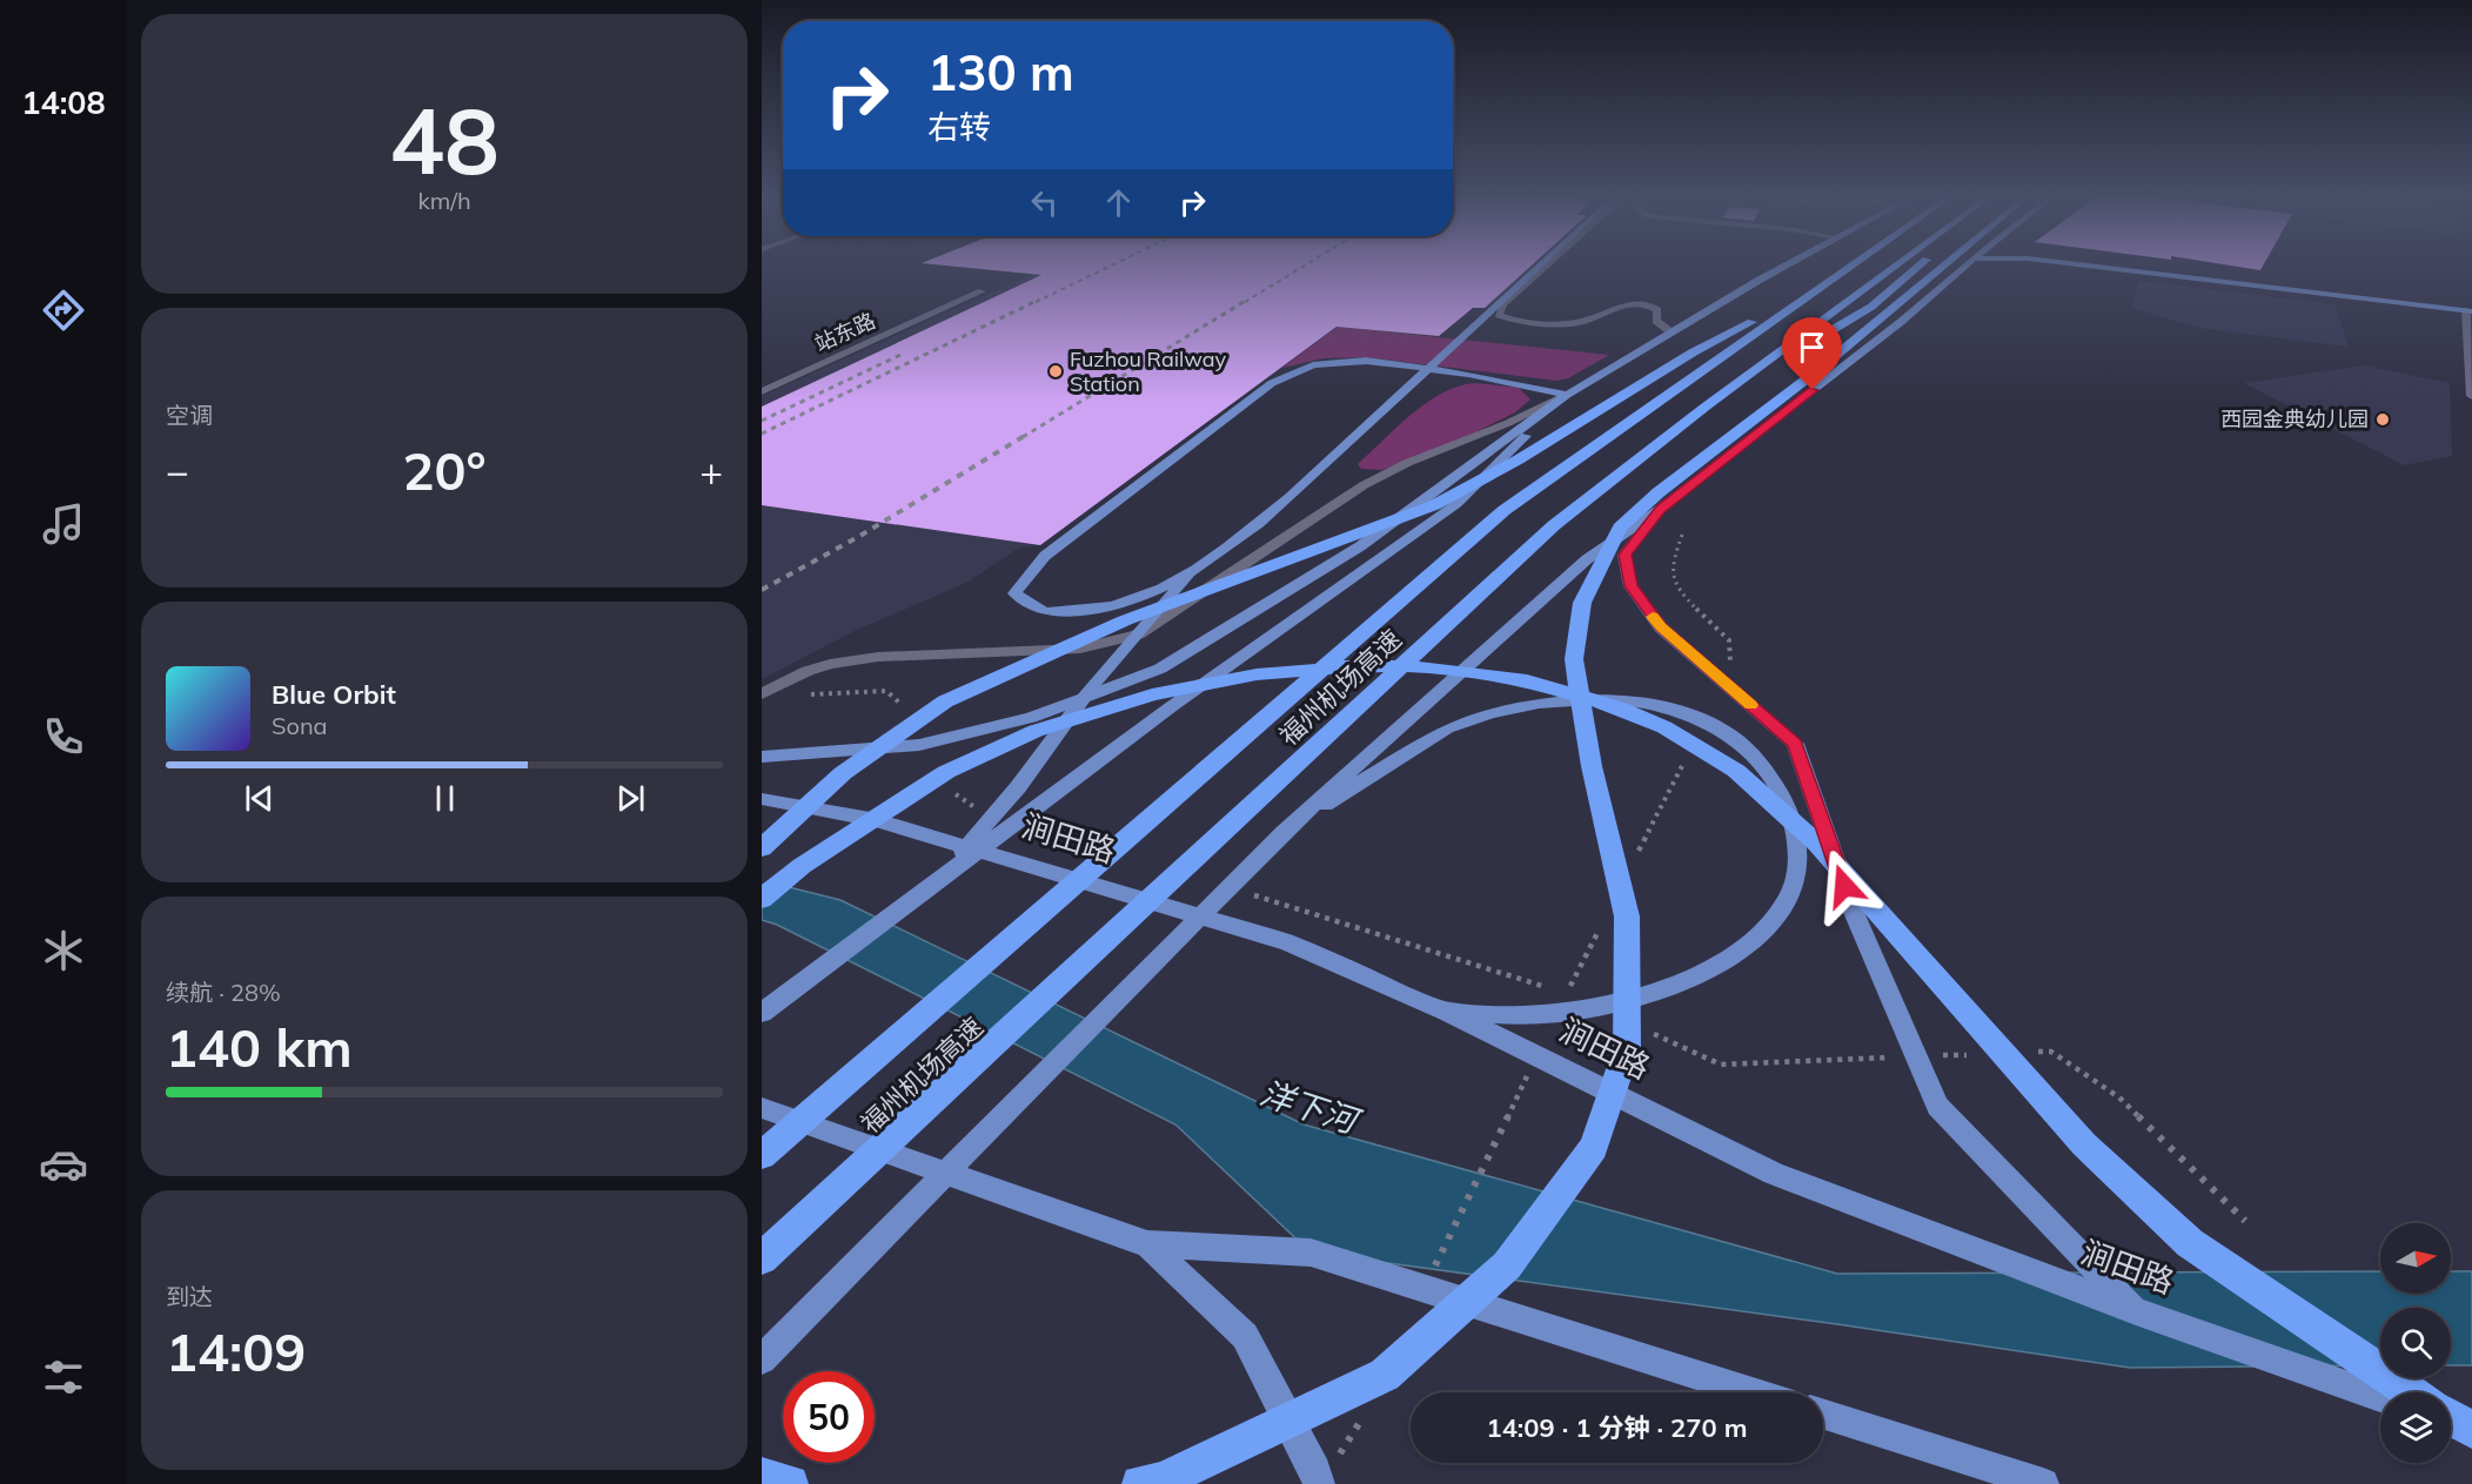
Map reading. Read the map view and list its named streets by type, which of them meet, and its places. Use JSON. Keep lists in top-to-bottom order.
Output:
{
  "streets": {
    "highway": ["福州机场高速"],
    "main road": ["涧田路"],
    "street": ["站东路"]
  },
  "water": ["洋下河"],
  "places": ["Fuzhou Railway Station", "西园金典幼儿园"],
  "north": "right",
  "page": {
    "tabs": "14:08",
    "tile": [
      ["48", "km/h"],
      "空调",
      ["续航 · 28%", "140 km"],
      ["到达", "14:09"]
    ],
    "turn": ["130 m", "右转"],
    "heat": ["−", "20°", "+"],
    "song": ["Blue Orbit", "Sona"],
    "limit": "50",
    "trip": "14:09 · 1 分钟 · 270 m"
  }
}
